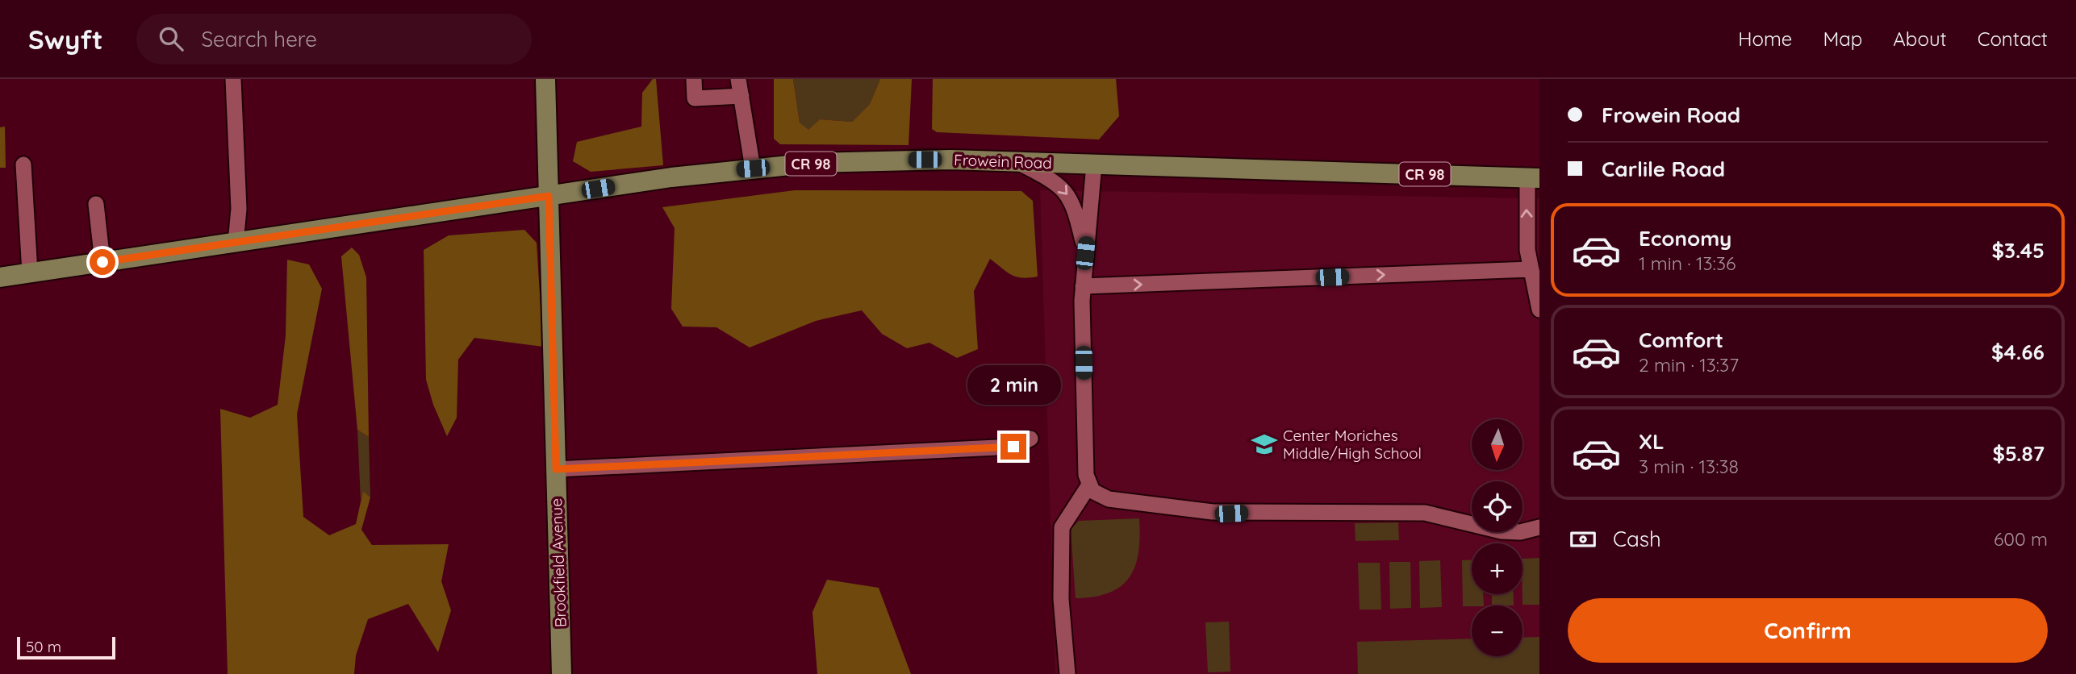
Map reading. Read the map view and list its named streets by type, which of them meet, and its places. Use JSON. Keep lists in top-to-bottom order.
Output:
{
  "streets": {
    "main road": ["Frowein Road", "CR 98", "Brookfield Avenue"]
  },
  "crossings": [
    ["Frowein Road", "Brookfield Avenue"]
  ],
  "places": {
    "school or university": ["Center Moriches Middle/High School"]
  },
  "scale_bar": "50 m",
  "north": "bottom",
  "page": {
    "header": "Swyft",
    "search": "Search here",
    "nav": [
      "Home",
      "Map",
      "About",
      "Contact"
    ],
    "banner": ["Frowein Road", "Carlile Road"],
    "list": [
      {
        "name": "Economy",
        "note": "1 min · 13:36",
        "value": "$3.45"
      },
      {
        "name": "Comfort",
        "note": "2 min · 13:37",
        "value": "$4.66"
      },
      {
        "name": "XL",
        "note": "3 min · 13:38",
        "value": "$5.87"
      }
    ],
    "bubble": "2 min",
    "map_buttons": ["+", "−"],
    "pay": ["Cash", "600 m"],
    "buttons": "Confirm",
    "scale": "50 m"
  }
}
